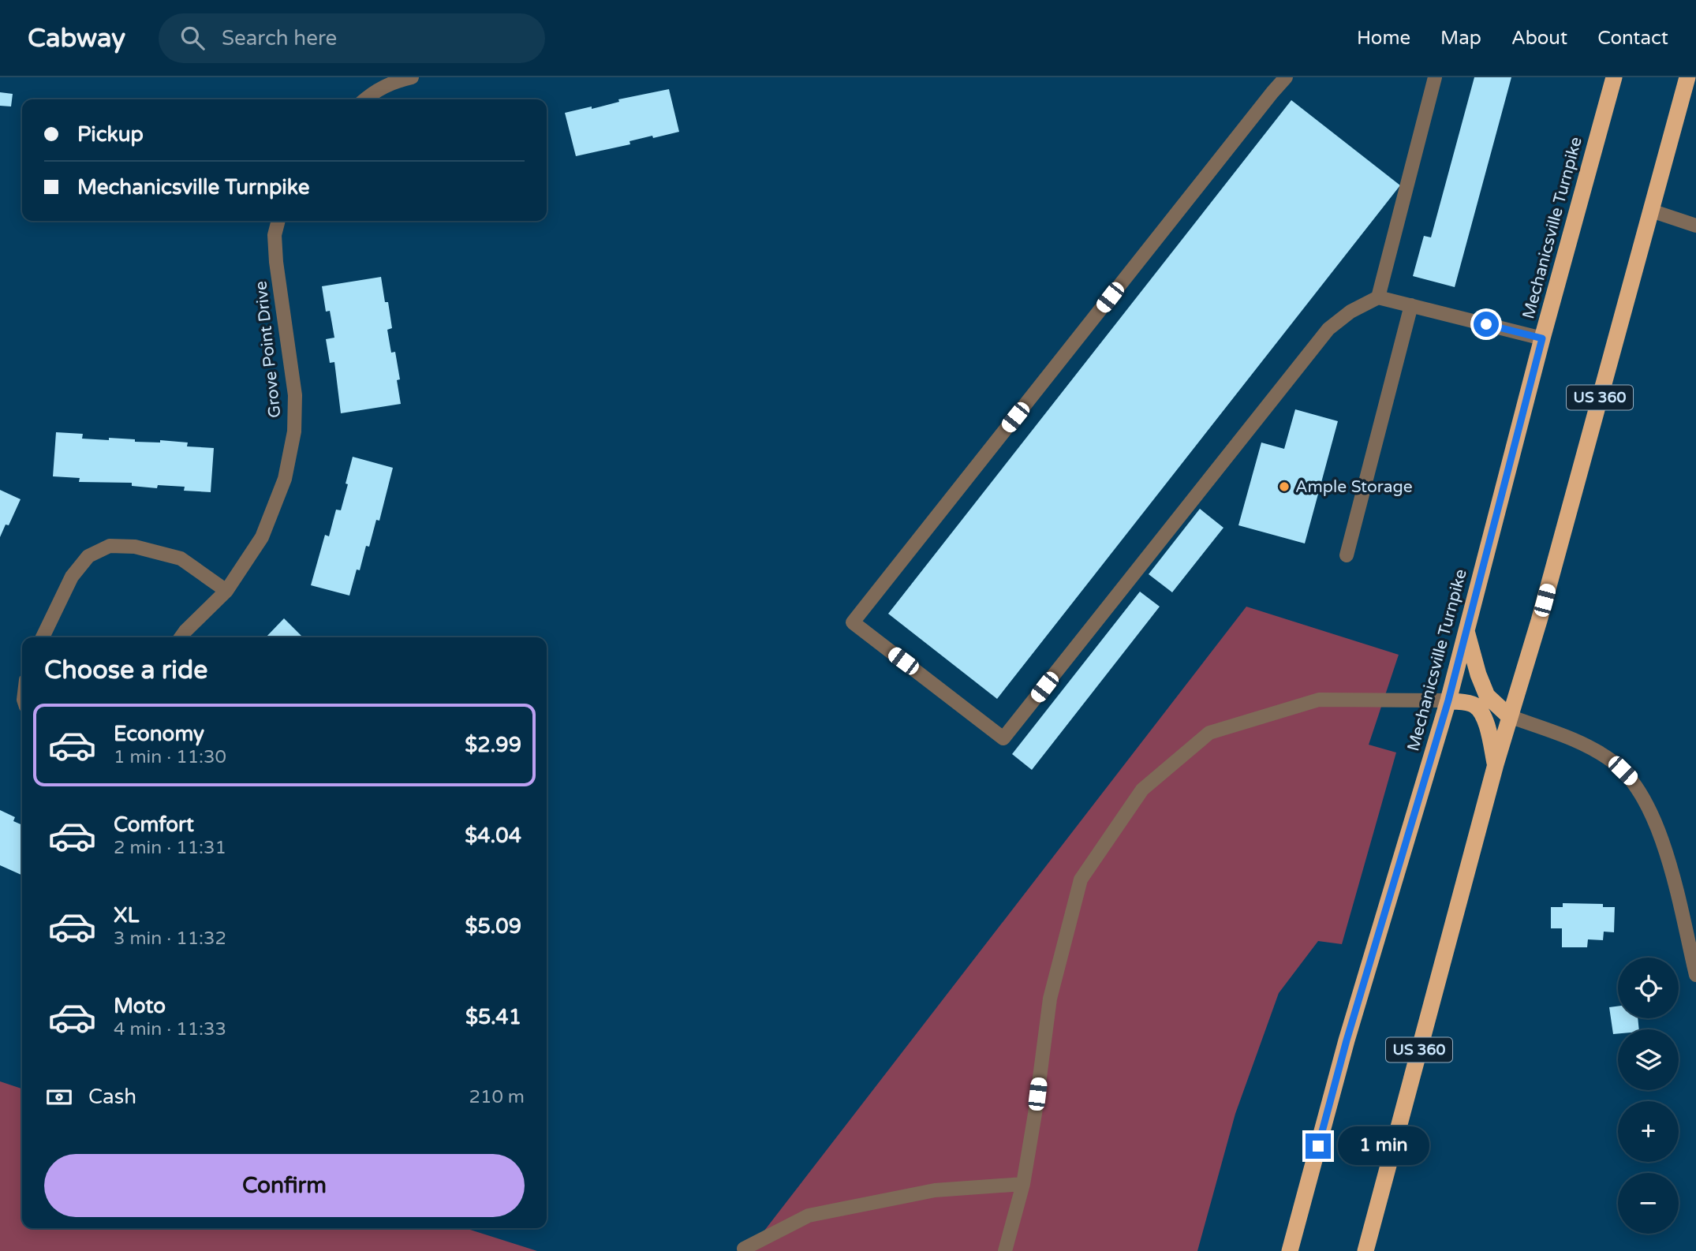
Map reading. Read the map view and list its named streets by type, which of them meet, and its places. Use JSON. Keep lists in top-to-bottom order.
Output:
{
  "streets": {
    "highway": ["Mechanicsville Turnpike", "US 360"],
    "street": ["Grove Point Drive"]
  },
  "places": ["Ample Storage"],
  "page": {
    "header": "Cabway",
    "search": "Search here",
    "nav": [
      "Home",
      "Map",
      "About",
      "Contact"
    ],
    "banner": ["Pickup", "Mechanicsville Turnpike"],
    "heading": "Choose a ride",
    "list": [
      {
        "name": "Economy",
        "note": "1 min · 11:30",
        "value": "$2.99"
      },
      {
        "name": "Comfort",
        "note": "2 min · 11:31",
        "value": "$4.04"
      },
      {
        "name": "XL",
        "note": "3 min · 11:32",
        "value": "$5.09"
      },
      {
        "name": "Moto",
        "note": "4 min · 11:33",
        "value": "$5.41"
      }
    ],
    "map_buttons": ["+", "−"],
    "pay": ["Cash", "210 m"],
    "bubble": "1 min",
    "buttons": "Confirm"
  }
}
